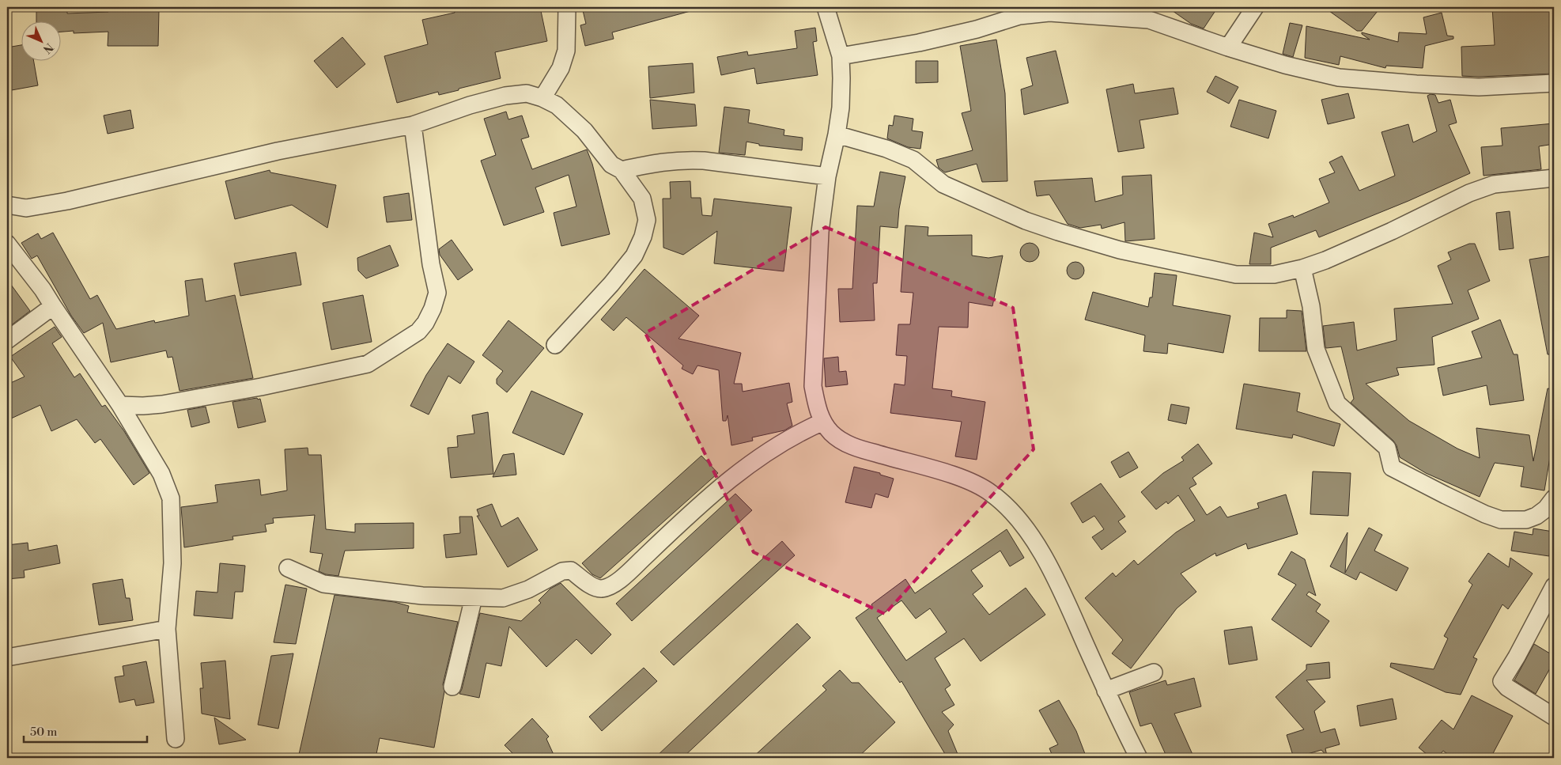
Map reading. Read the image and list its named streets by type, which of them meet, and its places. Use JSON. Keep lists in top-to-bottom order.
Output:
{
  "scale_bar": "50 m",
  "north": "bottom right"
}
